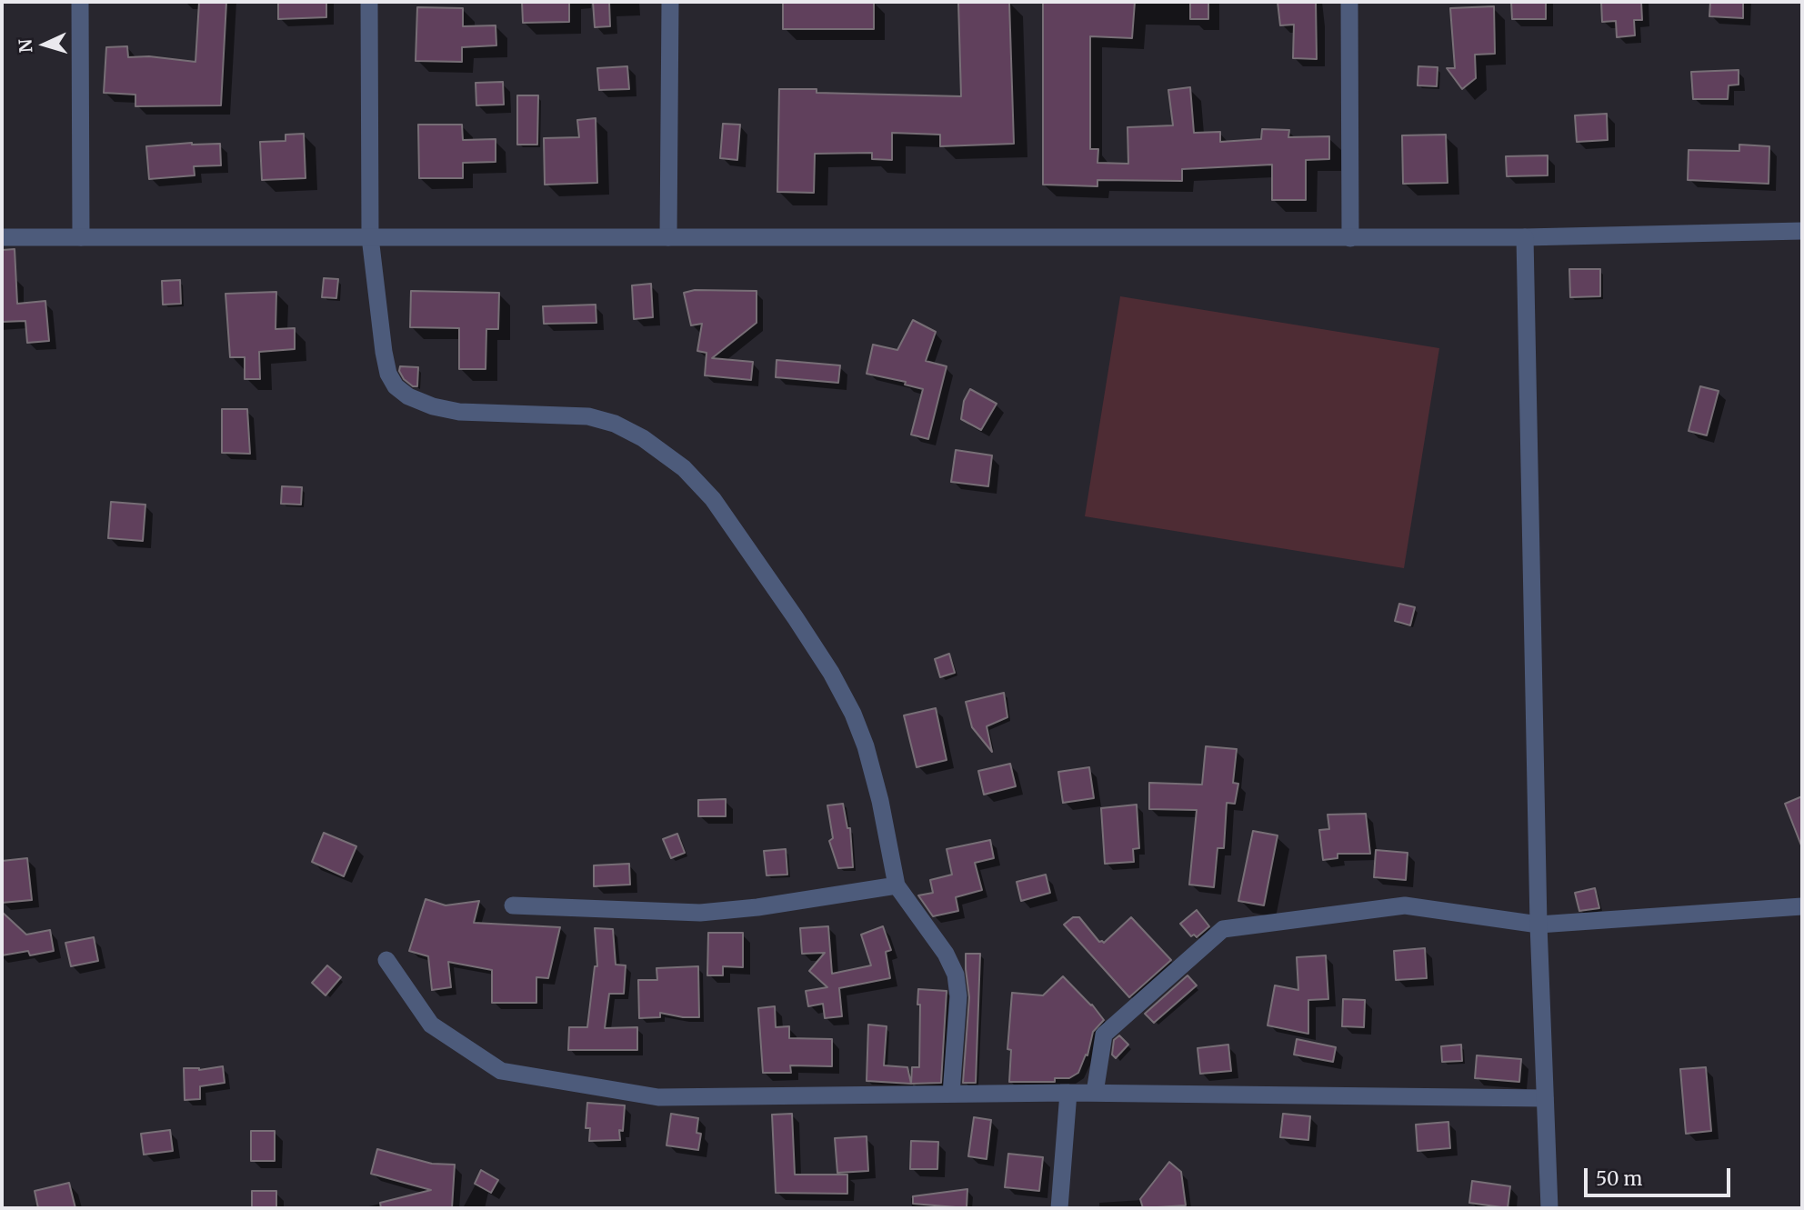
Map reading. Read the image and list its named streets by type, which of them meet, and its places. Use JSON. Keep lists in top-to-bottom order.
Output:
{
  "scale_bar": "50 m",
  "north": "left"
}
